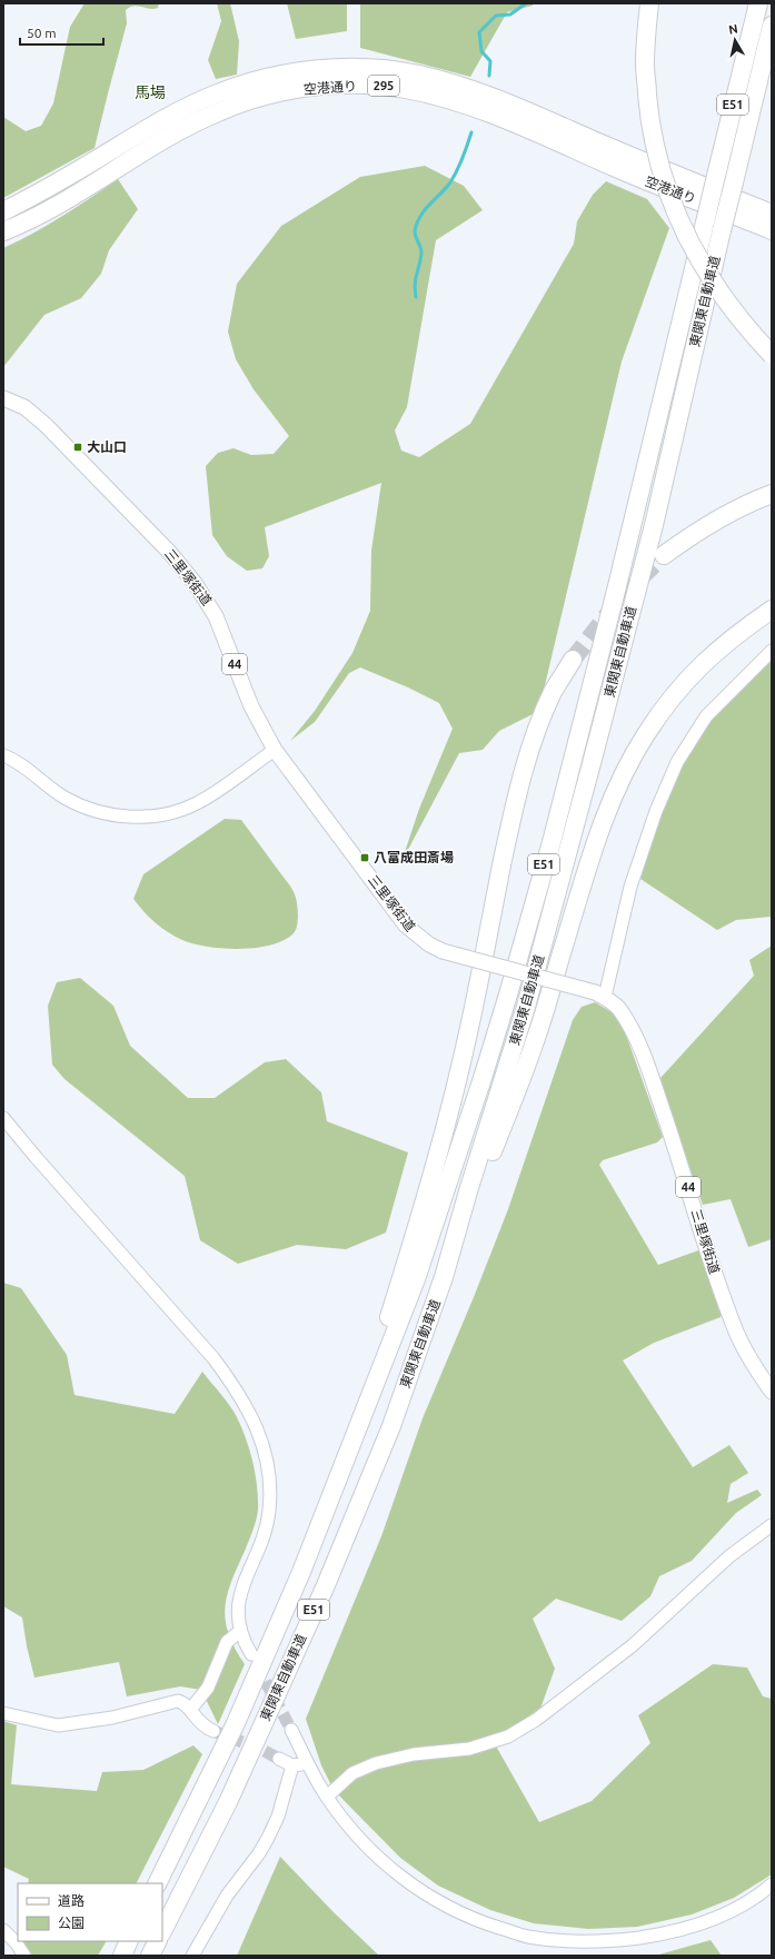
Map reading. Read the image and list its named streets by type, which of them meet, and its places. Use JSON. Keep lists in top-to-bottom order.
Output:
{
  "streets": {
    "highway": [
      "295",
      "空港通り",
      "E51",
      "東関東自動車道"
    ],
    "main road": ["三里塚街道", "44"]
  },
  "districts": ["馬場"],
  "places": {
    "transit": ["大山口", "八富成田斎場"]
  },
  "legend": ["道路", "公園"],
  "scale_bar": "50 m",
  "north": "top"
}
